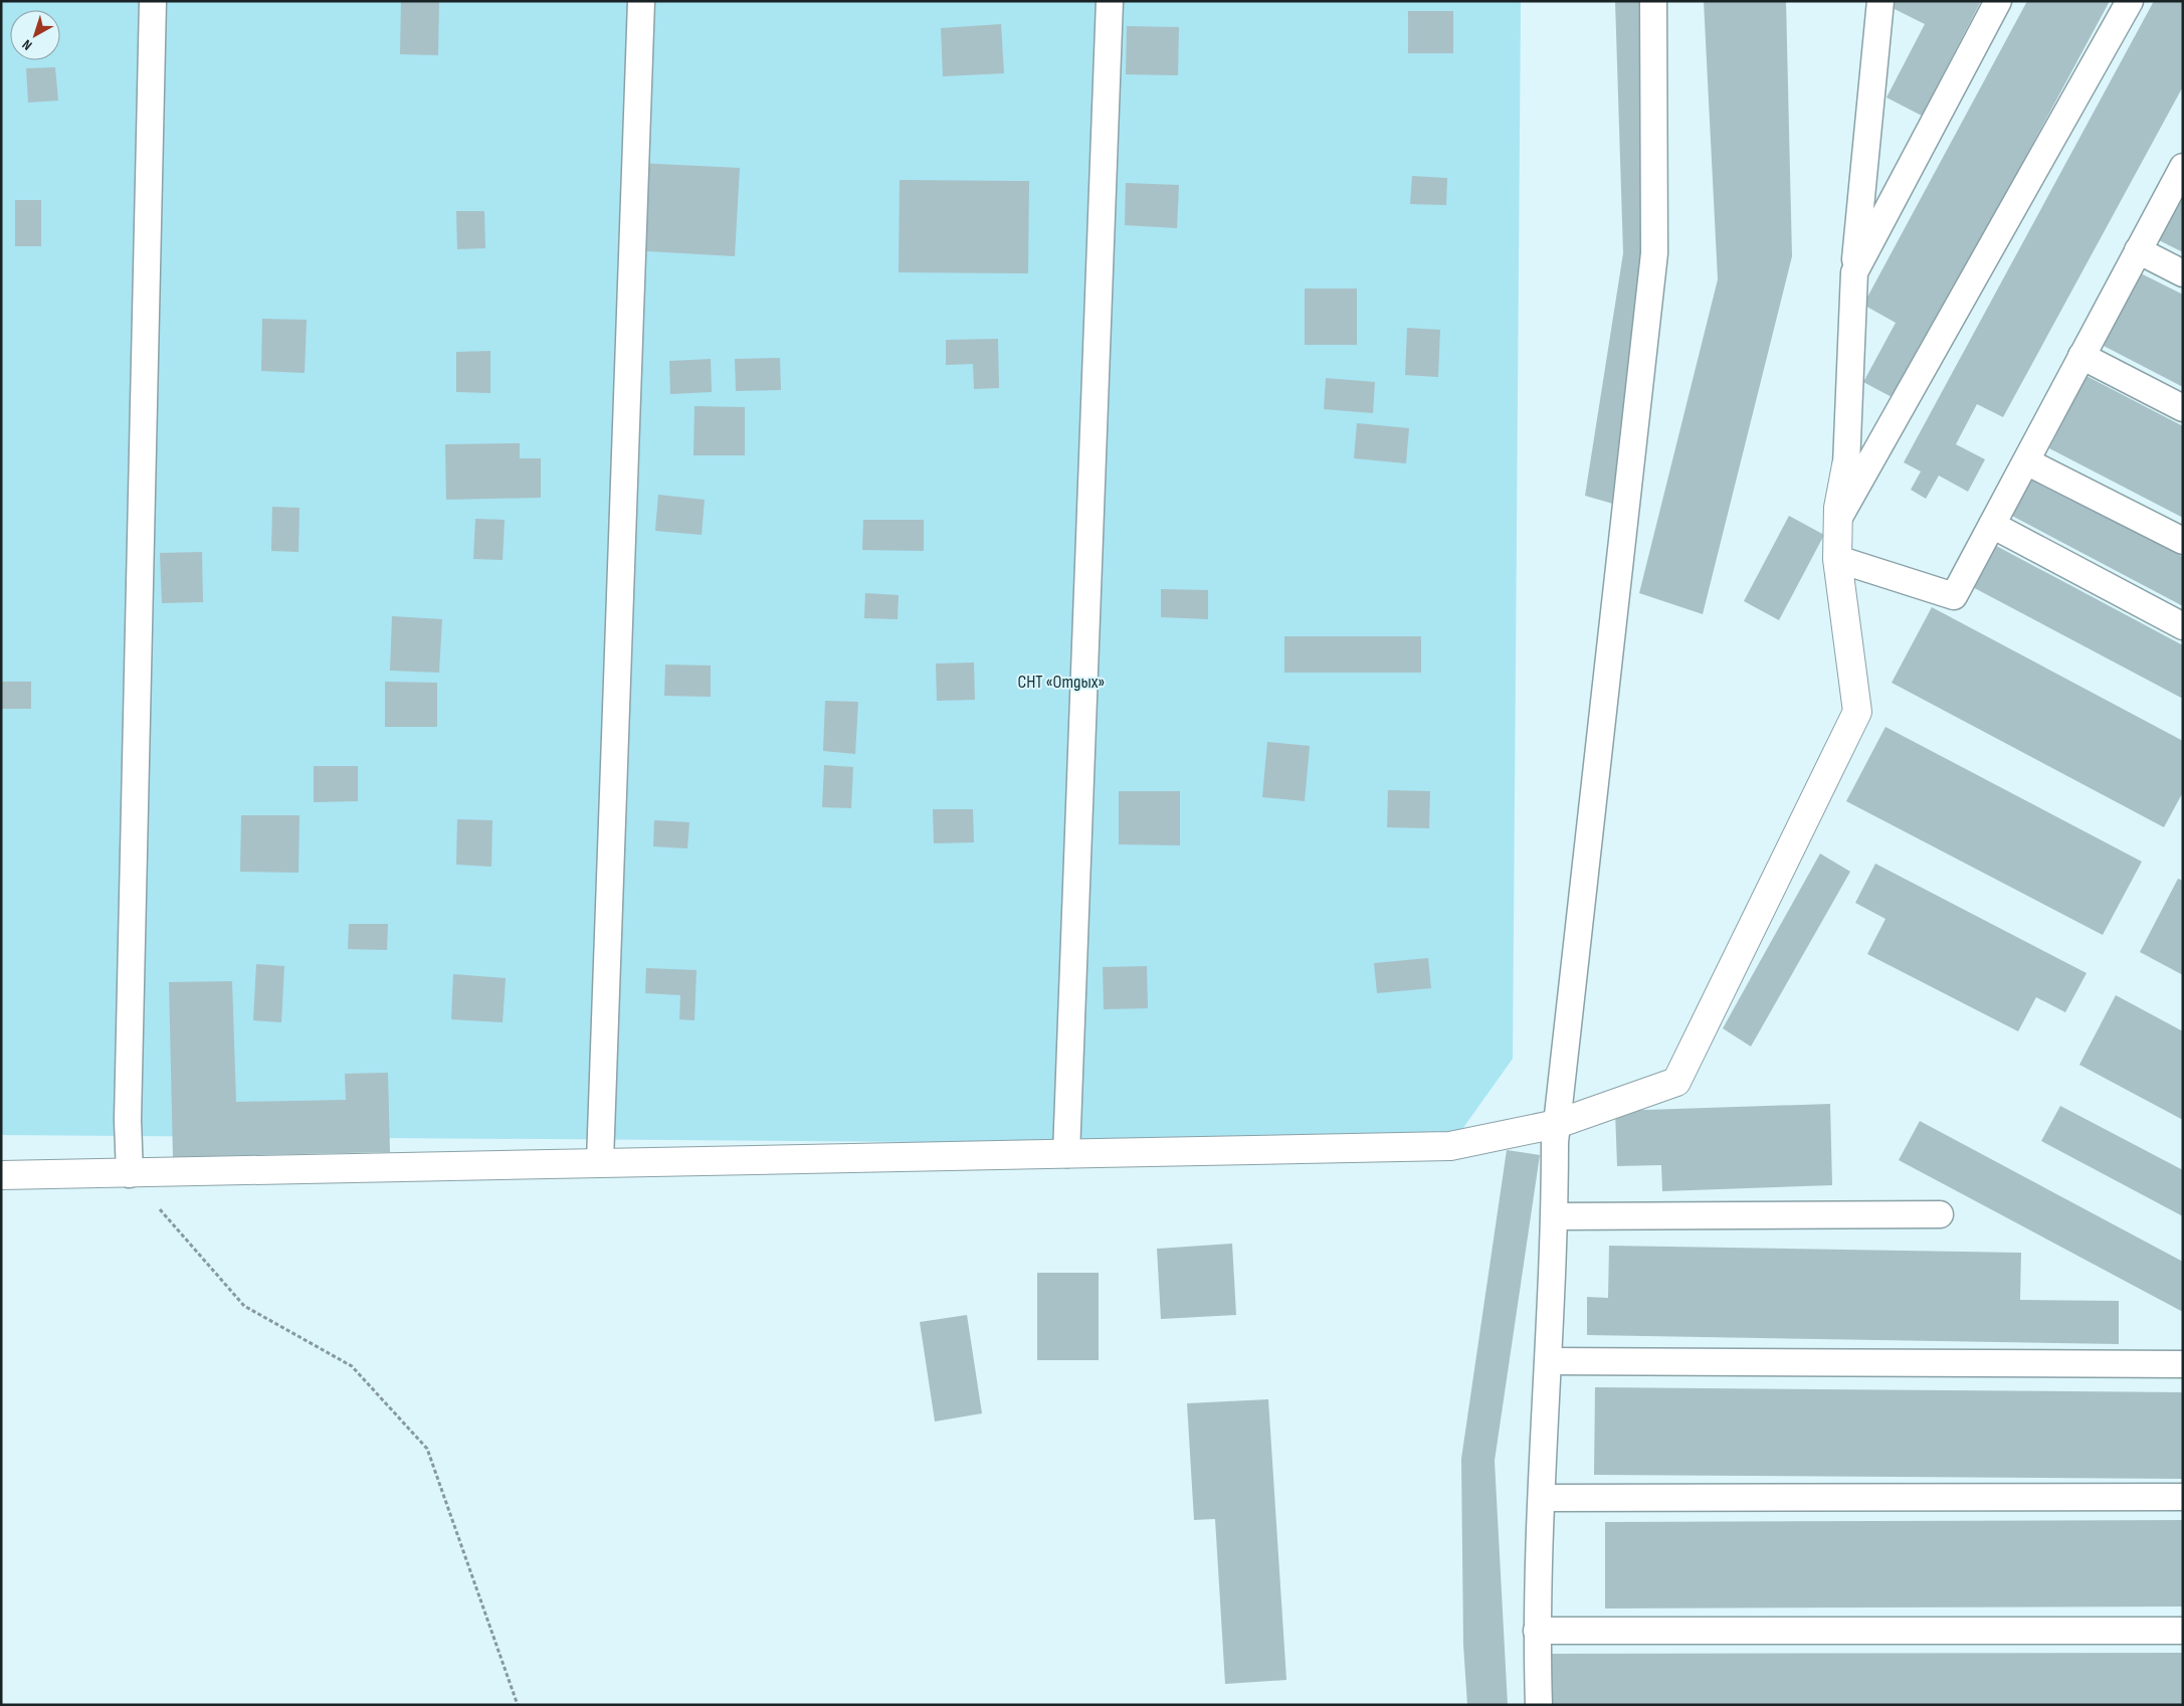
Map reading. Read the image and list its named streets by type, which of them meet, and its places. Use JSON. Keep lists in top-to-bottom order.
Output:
{
  "parks": ["СНТ «Отдых»"],
  "north": "bottom left"
}
